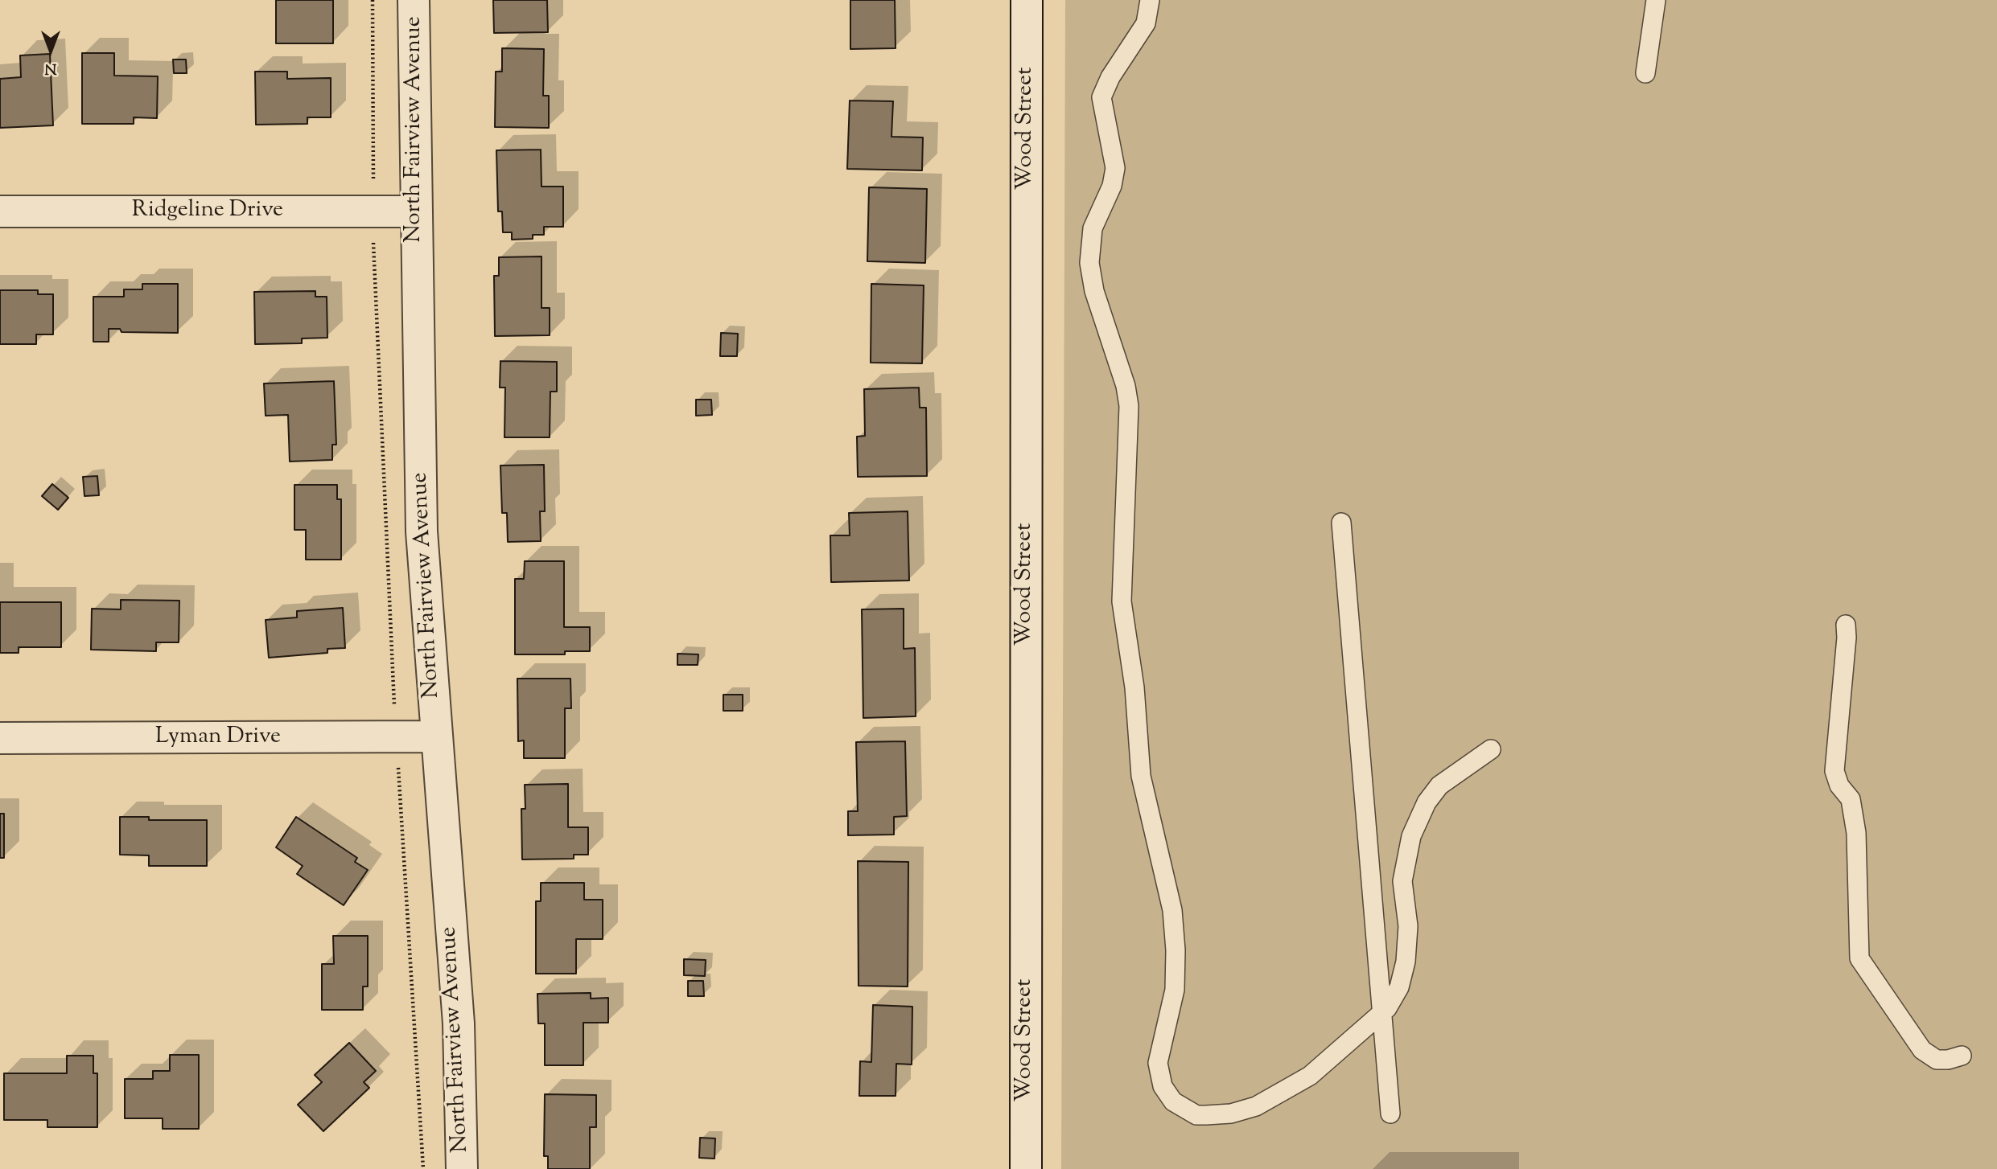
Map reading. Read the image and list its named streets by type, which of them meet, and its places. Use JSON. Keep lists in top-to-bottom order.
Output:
{
  "streets": {
    "street": [
      "Wood Street",
      "North Fairview Avenue",
      "Ridgeline Drive",
      "Lyman Drive"
    ]
  },
  "crossings": [
    ["North Fairview Avenue", "Ridgeline Drive"],
    ["North Fairview Avenue", "Lyman Drive"]
  ],
  "north": "bottom"
}
